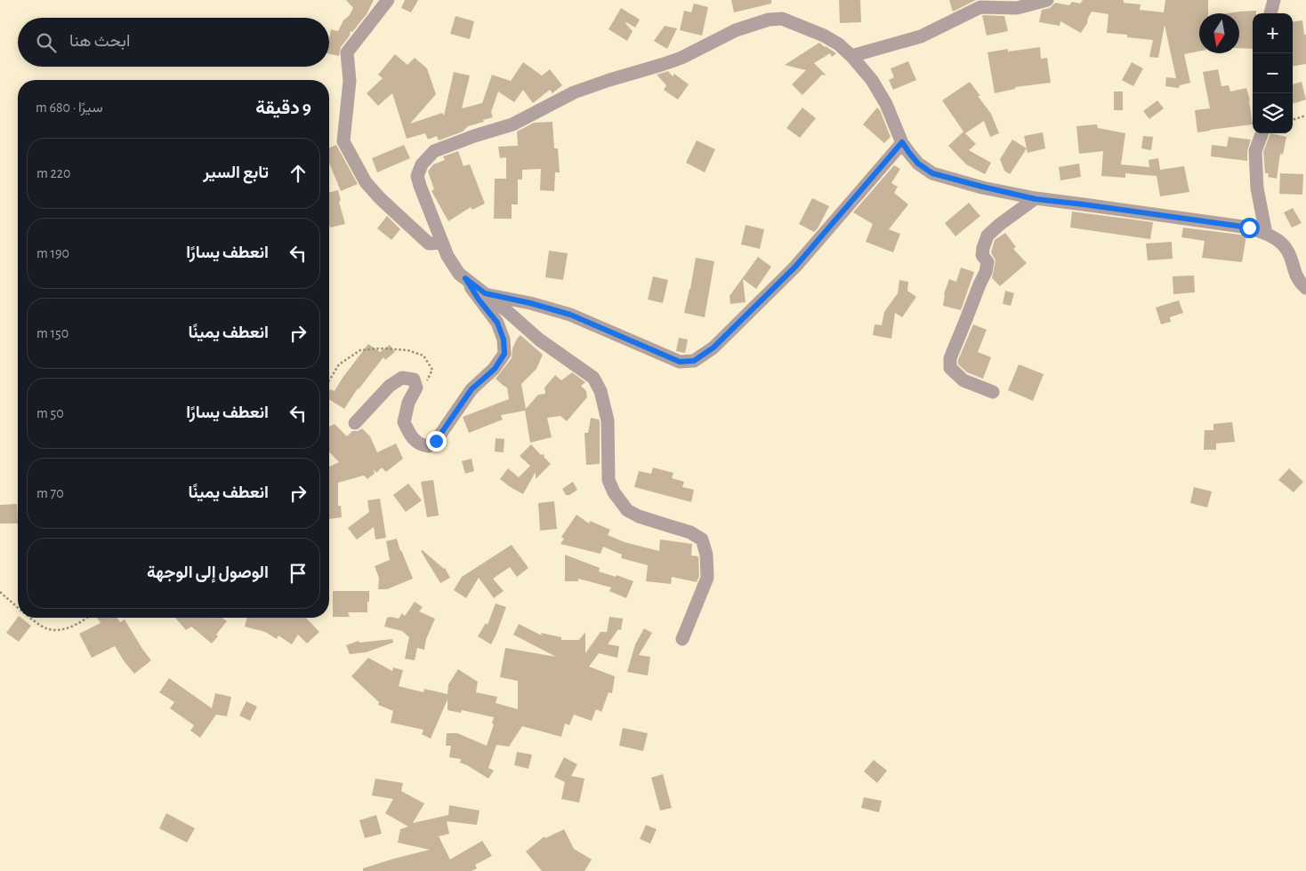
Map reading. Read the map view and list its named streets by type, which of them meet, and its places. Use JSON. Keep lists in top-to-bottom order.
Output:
{
  "north": "bottom",
  "page": {
    "map_buttons": ["+", "−"],
    "search": "ابحث هنا",
    "heading": ["9 دقيقة", "سيرًا · 680 m"],
    "list": [
      ["تابع السير", "220 m"],
      ["انعطف يسارًا", "190 m"],
      ["انعطف يمينًا", "150 m"],
      ["انعطف يسارًا", "50 m"],
      ["انعطف يمينًا", "70 m"],
      "الوصول إلى الوجهة"
    ]
  }
}
